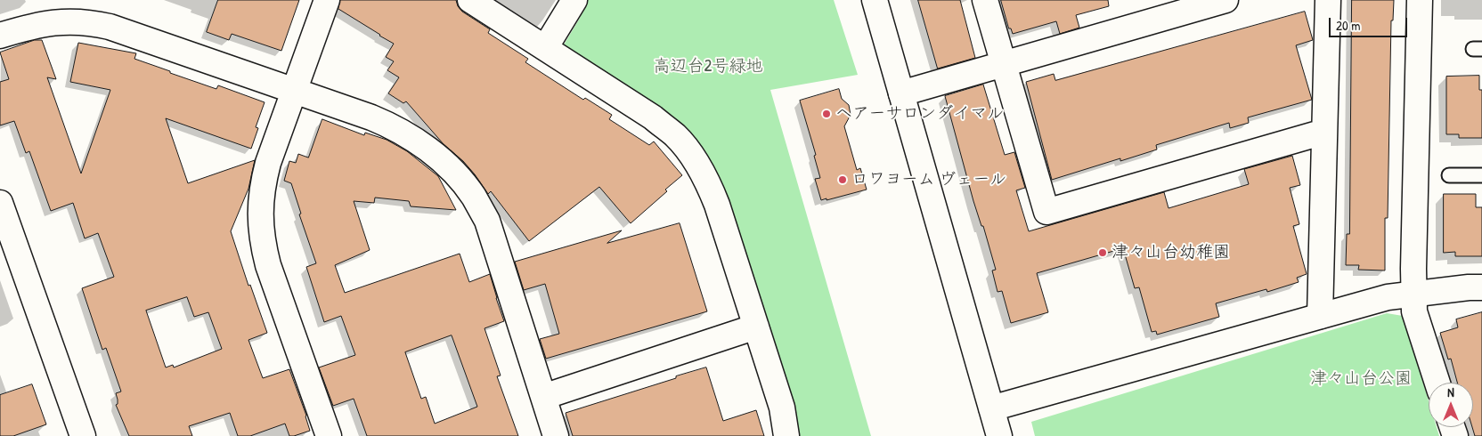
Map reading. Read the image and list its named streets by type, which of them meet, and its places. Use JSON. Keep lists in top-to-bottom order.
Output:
{
  "parks": ["高辺台2号緑地", "津々山台公園"],
  "places": ["ヘアーサロンダイマル", "ロワヨーム ヴェール", "津々山台幼稚園"],
  "scale_bar": "20 m",
  "north": "top"
}
